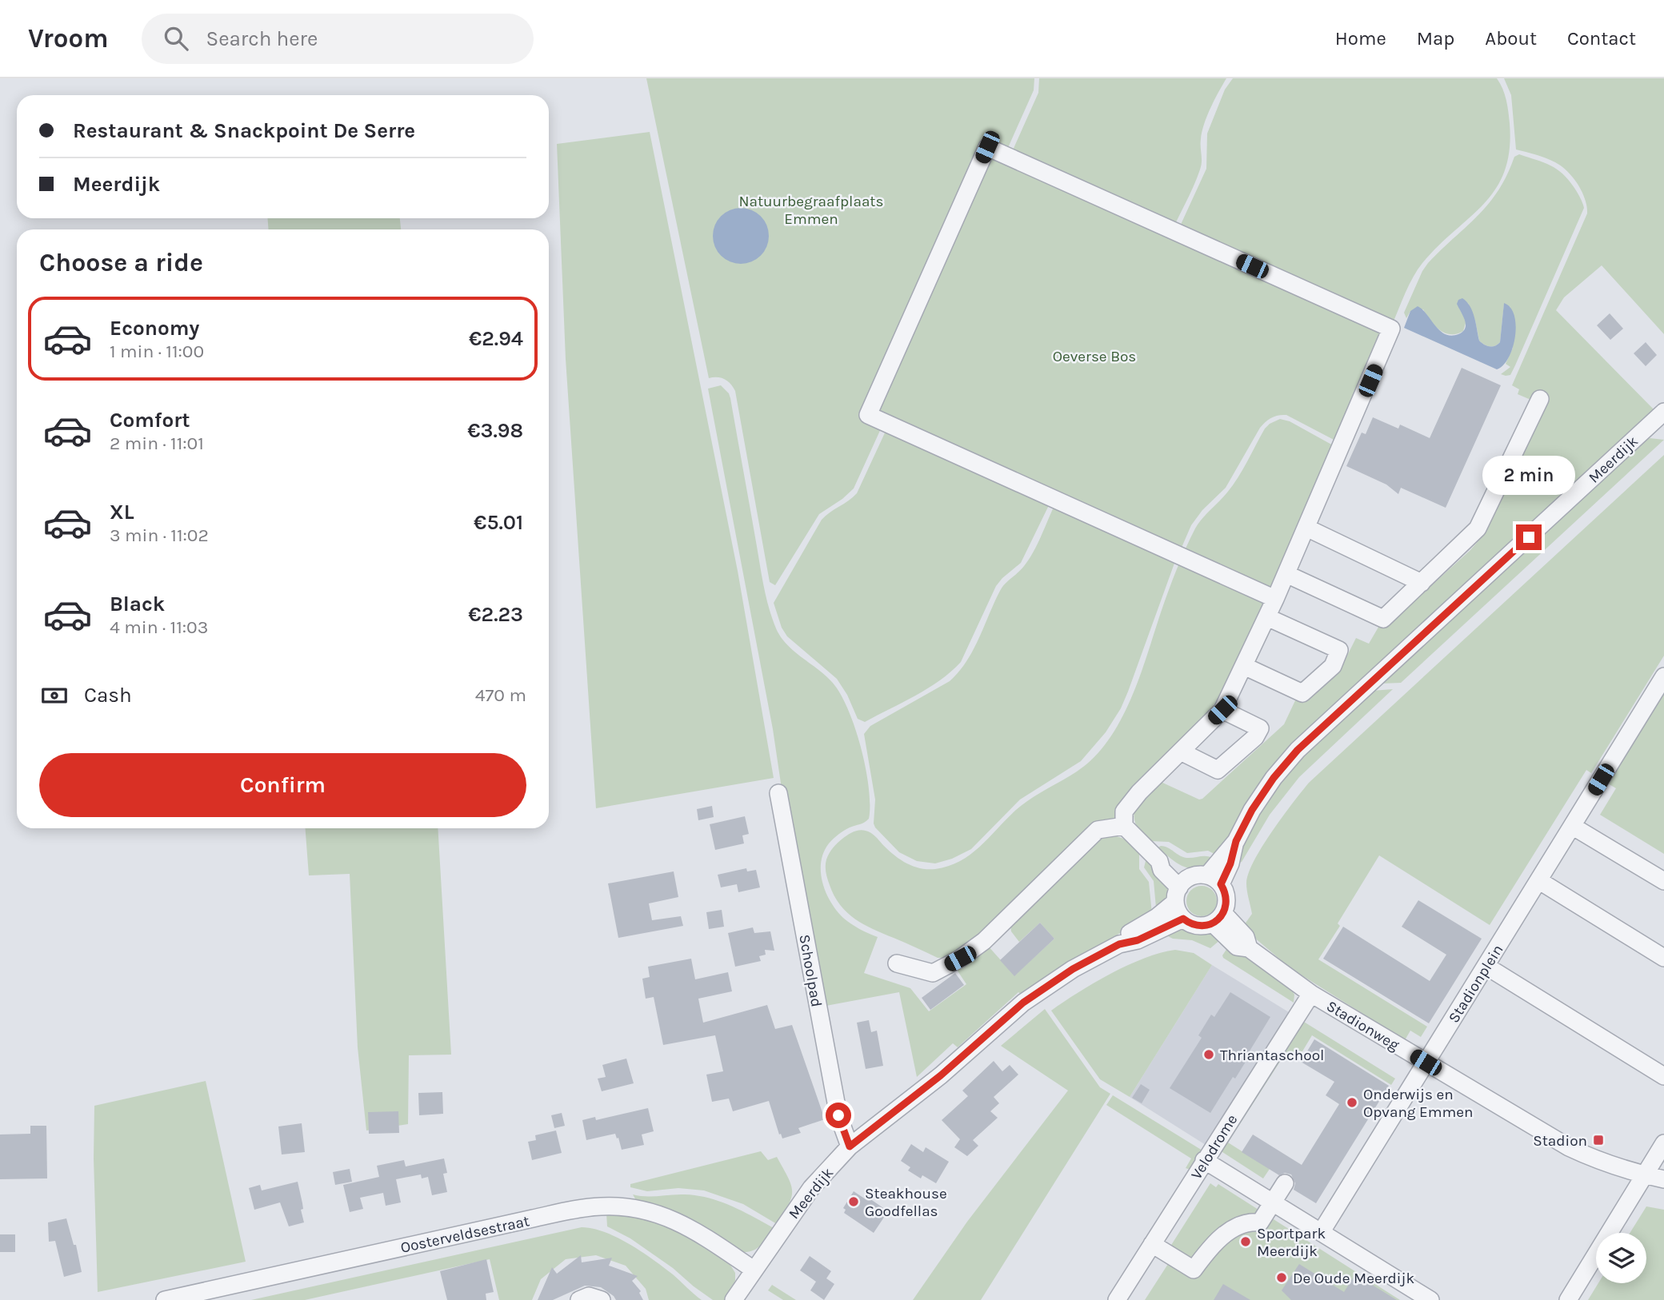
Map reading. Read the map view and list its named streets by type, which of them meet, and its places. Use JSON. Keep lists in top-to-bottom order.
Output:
{
  "streets": {
    "street": [
      "Meerdijk",
      "Schoolpad",
      "Stadionplein",
      "Stadionweg",
      "Velodrome",
      "Oosterveldsestraat"
    ]
  },
  "crossings": [
    ["Meerdijk", "Schoolpad"],
    ["Meerdijk", "Stadionweg"],
    ["Meerdijk", "Oosterveldsestraat"],
    ["Stadionplein", "Stadionweg"],
    ["Stadionweg", "Velodrome"]
  ],
  "parks": ["Natuurbegraafplaats Emmen", "Oeverse Bos"],
  "places": {
    "other": [
      "Thriantaschool",
      "Onderwijs en Opvang Emmen",
      "Steakhouse Goodfellas",
      "Sportpark Meerdijk",
      "De Oude Meerdijk"
    ],
    "transit": ["Stadion"]
  },
  "page": {
    "header": "Vroom",
    "search": "Search here",
    "nav": [
      "Home",
      "Map",
      "About",
      "Contact"
    ],
    "banner": ["Restaurant & Snackpoint De Serre", "Meerdijk"],
    "heading": "Choose a ride",
    "list": [
      {
        "name": "Economy",
        "note": "1 min · 11:00",
        "value": "€2.94"
      },
      {
        "name": "Comfort",
        "note": "2 min · 11:01",
        "value": "€3.98"
      },
      {
        "name": "XL",
        "note": "3 min · 11:02",
        "value": "€5.01"
      },
      {
        "name": "Black",
        "note": "4 min · 11:03",
        "value": "€2.23"
      }
    ],
    "bubble": "2 min",
    "pay": ["Cash", "470 m"],
    "buttons": "Confirm"
  }
}
